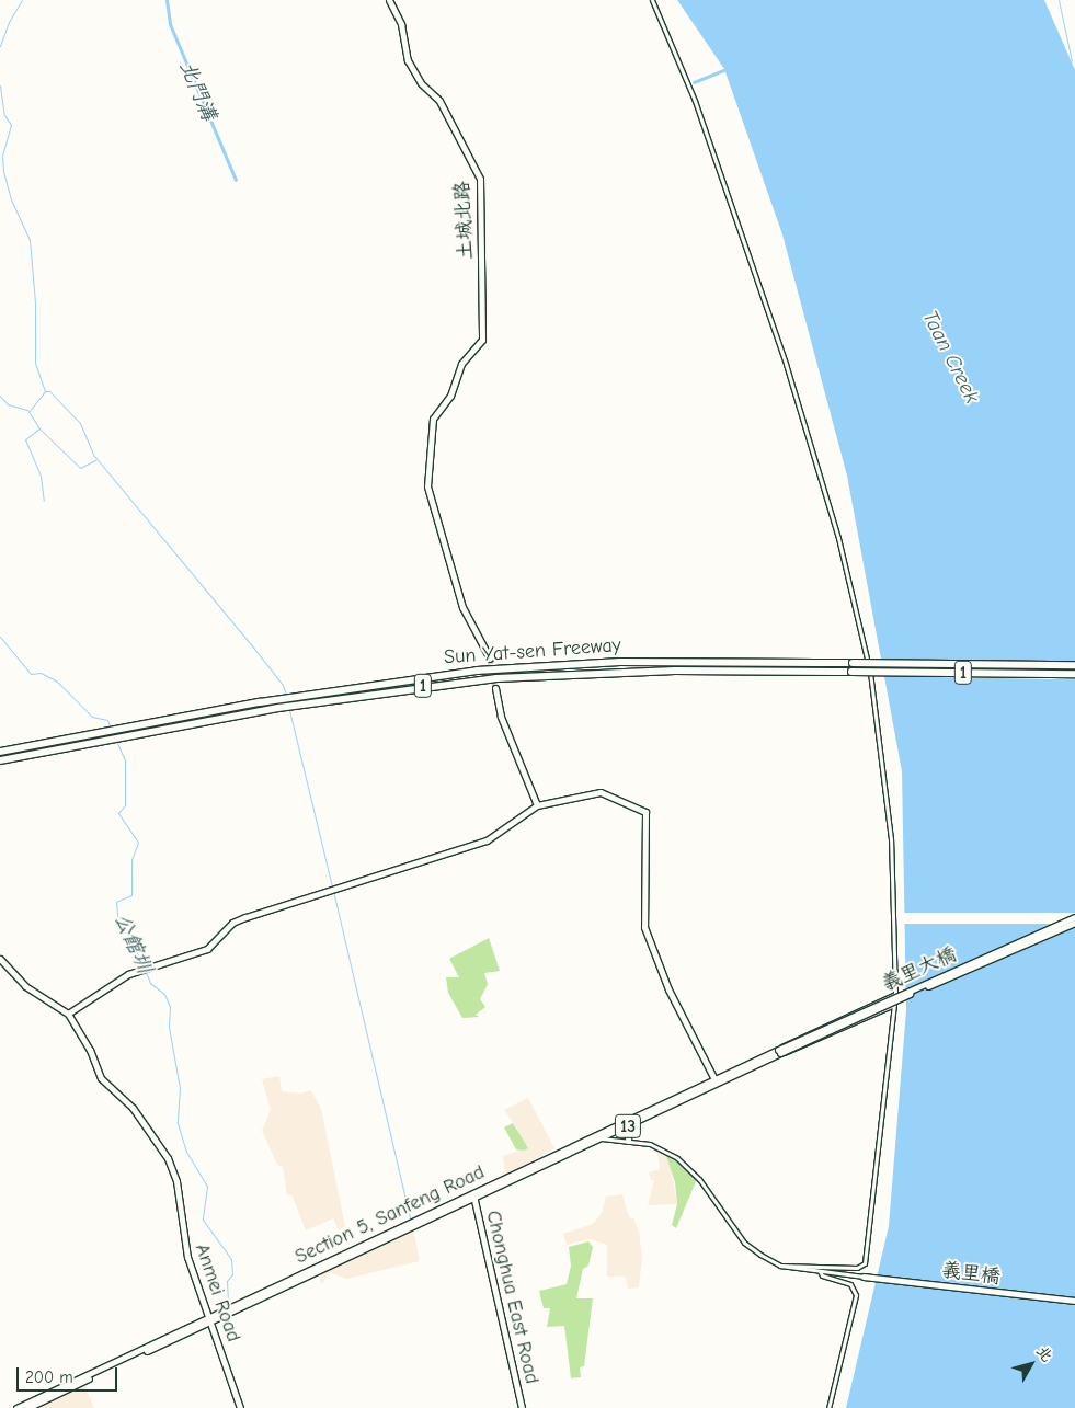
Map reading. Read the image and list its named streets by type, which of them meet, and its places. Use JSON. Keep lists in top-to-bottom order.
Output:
{
  "streets": {
    "highway": ["Sun Yat-sen Freeway", "1"],
    "street": [
      "土城北路",
      "義里大橋",
      "13",
      "Section 5, Sanfeng Road",
      "義里橋",
      "Anmei Road",
      "Chonghua East Road"
    ]
  },
  "crossings": [
    ["義里大橋", "Section 5, Sanfeng Road"],
    ["Section 5, Sanfeng Road", "Anmei Road"],
    ["Section 5, Sanfeng Road", "Chonghua East Road"]
  ],
  "water": ["北門溝", "Taan Creek", "公館圳"],
  "scale_bar": "200 m",
  "north": "top right"
}
